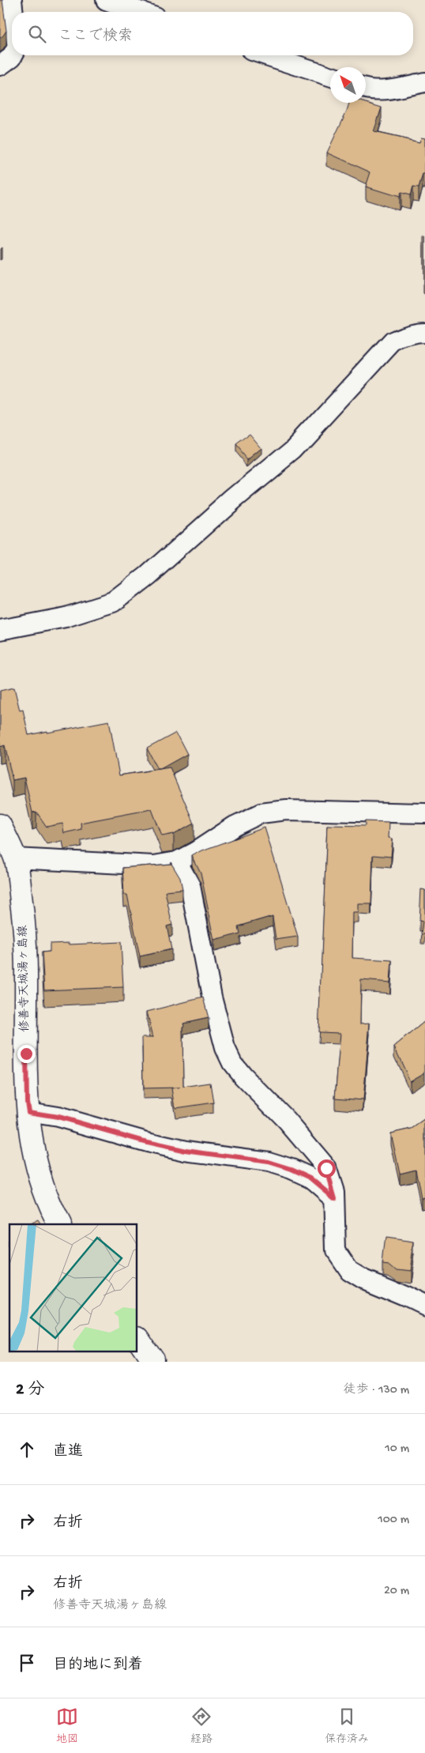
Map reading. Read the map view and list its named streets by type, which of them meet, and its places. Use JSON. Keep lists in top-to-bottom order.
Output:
{
  "streets": {
    "main road": ["修善寺天城湯ヶ島線"]
  },
  "north": "top left",
  "page": {
    "search": "ここで検索",
    "heading": ["2 分", "徒歩 · 130 m"],
    "list": [
      ["直進", "10 m"],
      ["右折", "100 m"],
      ["右折", "修善寺天城湯ヶ島線", "20 m"],
      "目的地に到着"
    ],
    "nav": ["地図", "経路", "保存済み"]
  }
}
